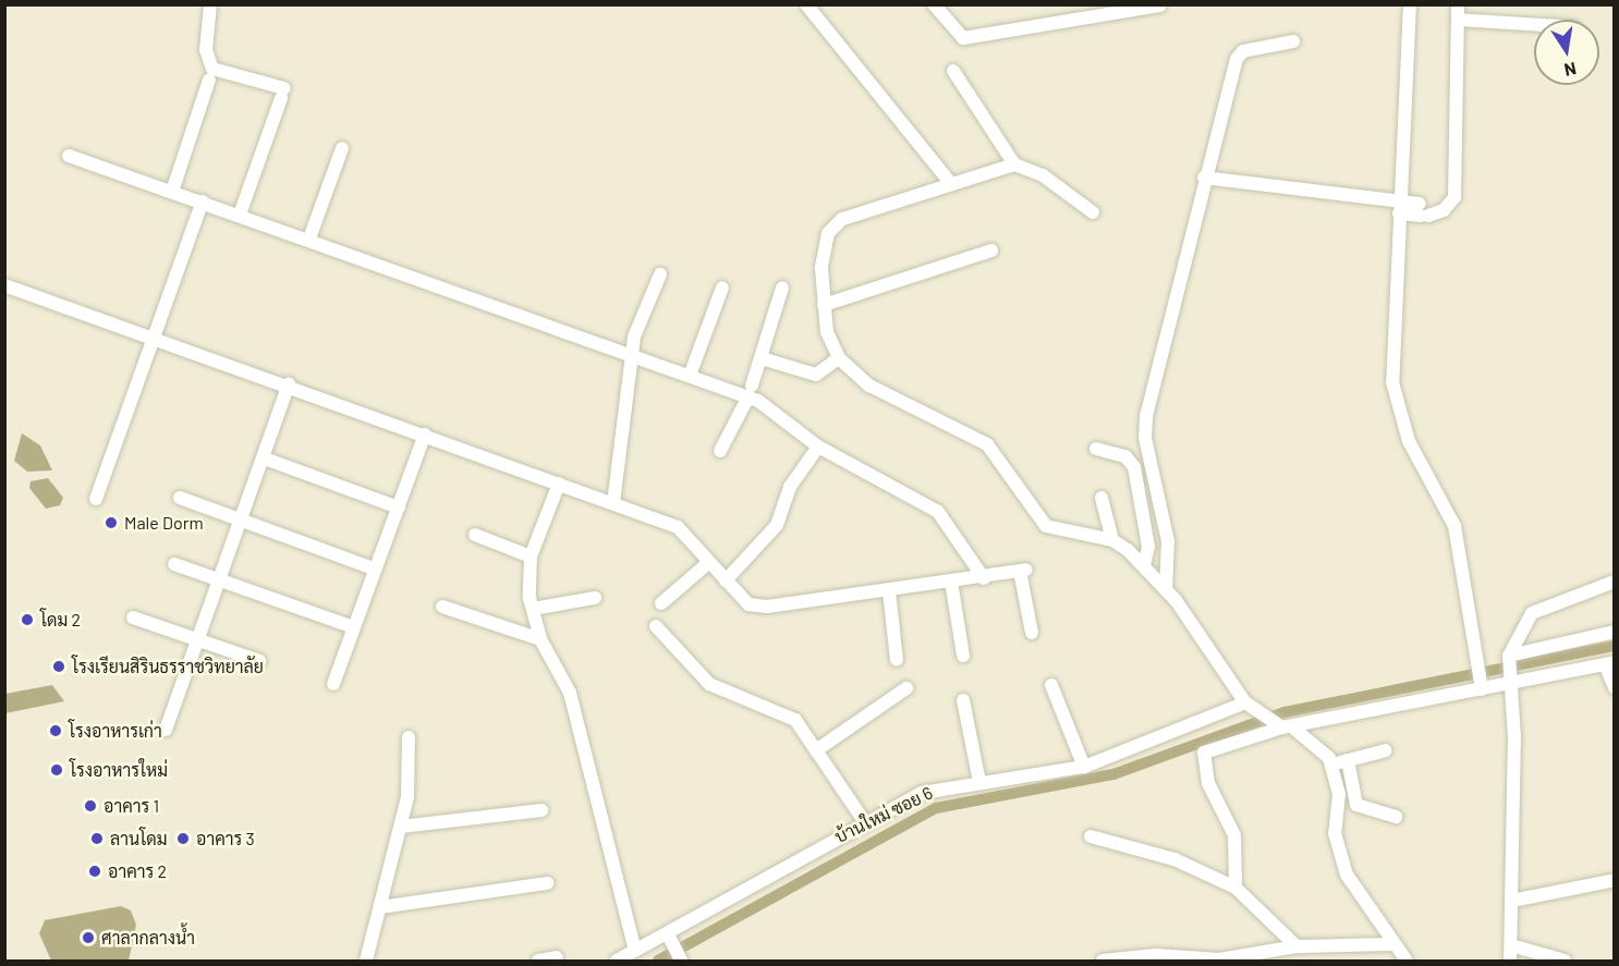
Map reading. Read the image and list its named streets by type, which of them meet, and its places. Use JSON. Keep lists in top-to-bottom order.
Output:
{
  "streets": {
    "street": ["บ้านใหม่ ซอย 6"]
  },
  "places": [
    "Male Dorm",
    "โดม 2",
    "โรงเรียนสิรินธรราชวิทยาลัย",
    "โรงอาหารเก่า",
    "โรงอาหารใหม่",
    "อาคาร 1",
    "ลานโดม",
    "อาคาร 3",
    "อาคาร 2",
    "ศาลากลางน้ำ"
  ],
  "north": "bottom"
}
